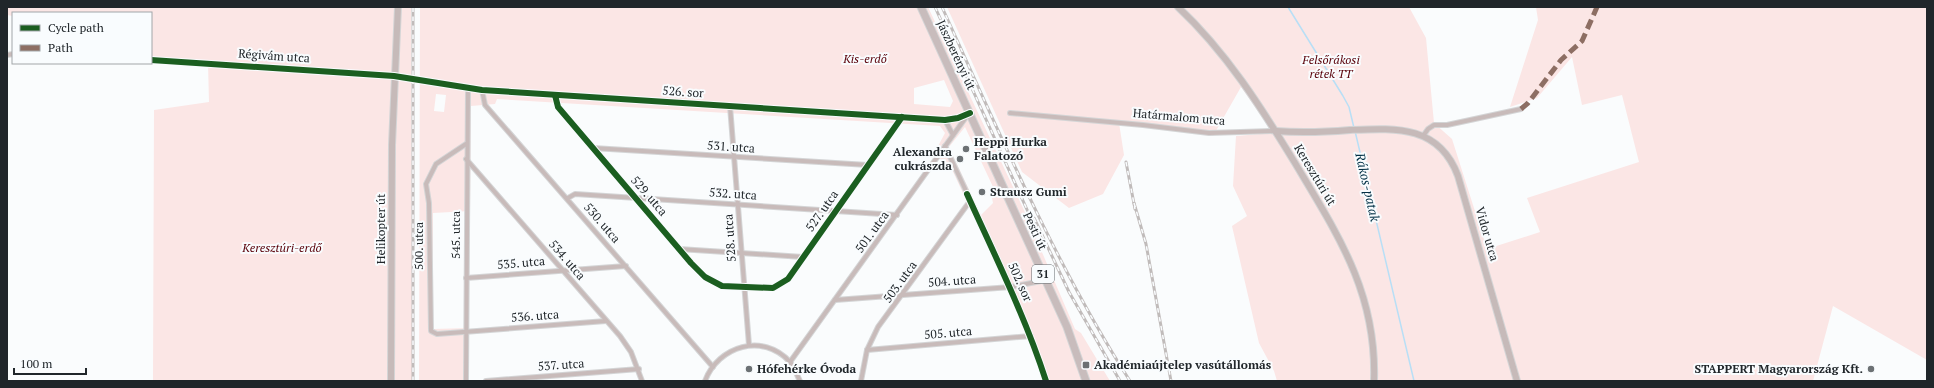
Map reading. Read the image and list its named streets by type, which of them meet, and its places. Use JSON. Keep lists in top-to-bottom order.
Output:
{
  "streets": {
    "main road": ["Jászberényi út", "Pesti út", "31"],
    "street": [
      "Régivám utca",
      "526. sor",
      "Határmalom utca",
      "531. utca",
      "Keresztúri út",
      "532. utca",
      "529. utca",
      "527. utca",
      "530. utca",
      "Helikopter út",
      "501. utca",
      "Vidor utca",
      "545. utca",
      "528. utca",
      "500. utca",
      "534. utca",
      "535. utca",
      "504. utca",
      "503. utca",
      "502. sor",
      "536. utca",
      "505. utca",
      "537. utca"
    ]
  },
  "crossings": [
    ["Jászberényi út", "526. sor"],
    ["Jászberényi út", "Pesti út"],
    ["Jászberényi út", "501. utca"],
    ["Régivám utca", "526. sor"],
    ["Régivám utca", "Helikopter út"],
    ["526. sor", "529. utca"],
    ["526. sor", "527. utca"],
    ["526. sor", "530. utca"],
    ["526. sor", "Helikopter út"],
    ["526. sor", "Pesti út"],
    ["526. sor", "501. utca"],
    ["526. sor", "545. utca"],
    ["526. sor", "528. utca"],
    ["Határmalom utca", "Keresztúri út"],
    ["Határmalom utca", "Vidor utca"],
    ["531. utca", "529. utca"],
    ["531. utca", "527. utca"],
    ["531. utca", "528. utca"],
    ["532. utca", "529. utca"],
    ["532. utca", "527. utca"],
    ["532. utca", "530. utca"],
    ["532. utca", "501. utca"],
    ["532. utca", "528. utca"],
    ["529. utca", "527. utca"],
    ["529. utca", "528. utca"],
    ["527. utca", "528. utca"],
    ["530. utca", "535. utca"],
    ["Pesti út", "501. utca"],
    ["Pesti út", "504. utca"],
    ["501. utca", "504. utca"],
    ["501. utca", "502. sor"],
    ["545. utca", "500. utca"],
    ["545. utca", "534. utca"],
    ["545. utca", "535. utca"],
    ["545. utca", "536. utca"],
    ["500. utca", "536. utca"],
    ["534. utca", "535. utca"],
    ["534. utca", "536. utca"],
    ["534. utca", "537. utca"],
    ["504. utca", "503. utca"],
    ["504. utca", "502. sor"],
    ["503. utca", "502. sor"],
    ["503. utca", "505. utca"],
    ["502. sor", "505. utca"]
  ],
  "water": ["Rákos-patak"],
  "parks": ["Kis-erdő", "Felsőrákosi rétek TT", "Keresztúri-erdő"],
  "places": {
    "other": [
      "Heppi Hurka Falatozó",
      "Alexandra cukrászda",
      "Strausz Gumi",
      "Hófehérke Óvoda",
      "STAPPERT Magyarország Kft."
    ],
    "transit": ["Akadémiaújtelep vasútállomás"]
  },
  "legend": ["Cycle path", "Path"],
  "scale_bar": "100 m"
}
